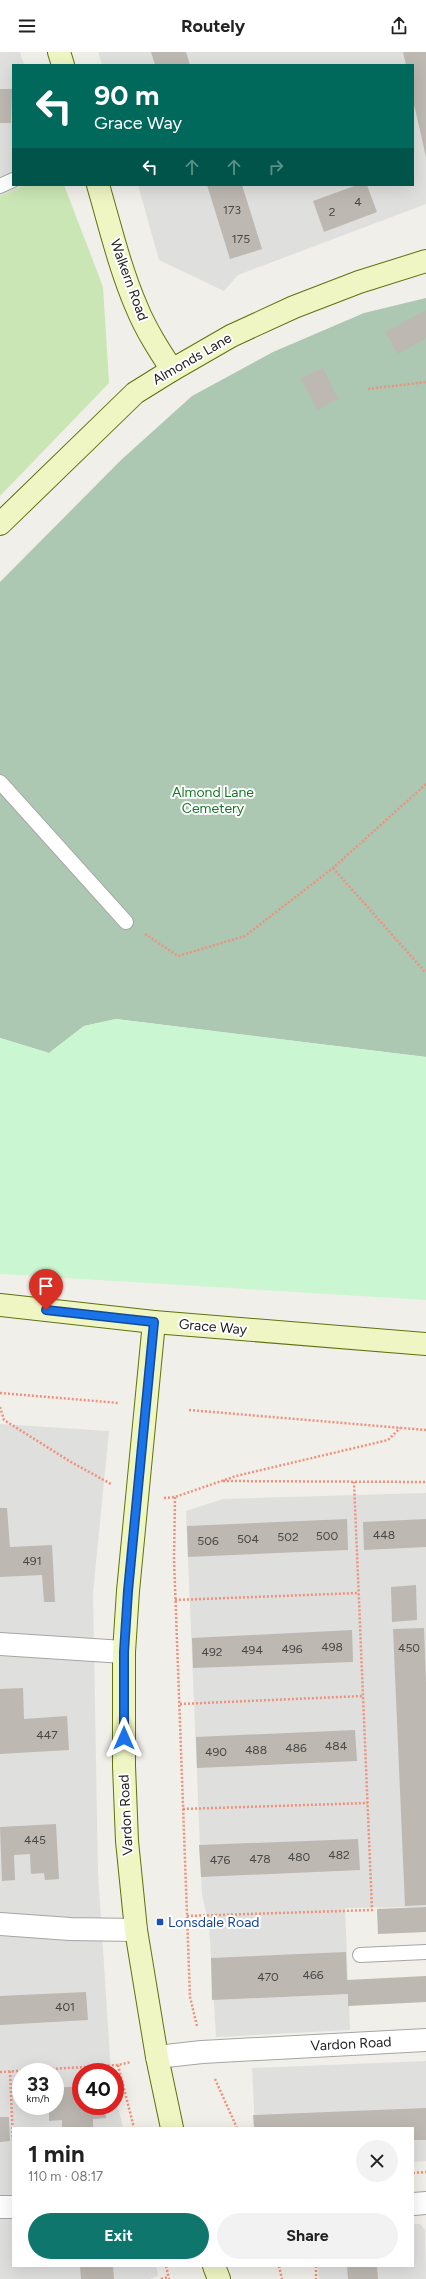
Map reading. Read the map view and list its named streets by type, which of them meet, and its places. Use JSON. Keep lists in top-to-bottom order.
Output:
{
  "streets": {
    "street": [
      "Walkern Road",
      "Almonds Lane",
      "Grace Way",
      "Vardon Road"
    ]
  },
  "crossings": [
    ["Walkern Road", "Almonds Lane"],
    ["Grace Way", "Vardon Road"]
  ],
  "parks": ["Almond Lane Cemetery"],
  "places": {
    "transit": ["Lonsdale Road"]
  },
  "house_numbers": [
    "4",
    "173",
    "2",
    "175",
    "448",
    "500",
    "502",
    "504",
    "506",
    "491",
    "498",
    "450",
    "496",
    "494",
    "492",
    "447",
    "484",
    "486",
    "488",
    "490",
    "445",
    "482",
    "480",
    "478",
    "476",
    "466",
    "470",
    "401"
  ],
  "page": {
    "header": "Routely",
    "turn": ["90 m", "Grace Way"],
    "speed": "33 km/h",
    "limit": "40",
    "heading": ["1 min", "110 m · 08:17"],
    "buttons": ["Exit", "Share"]
  }
}
